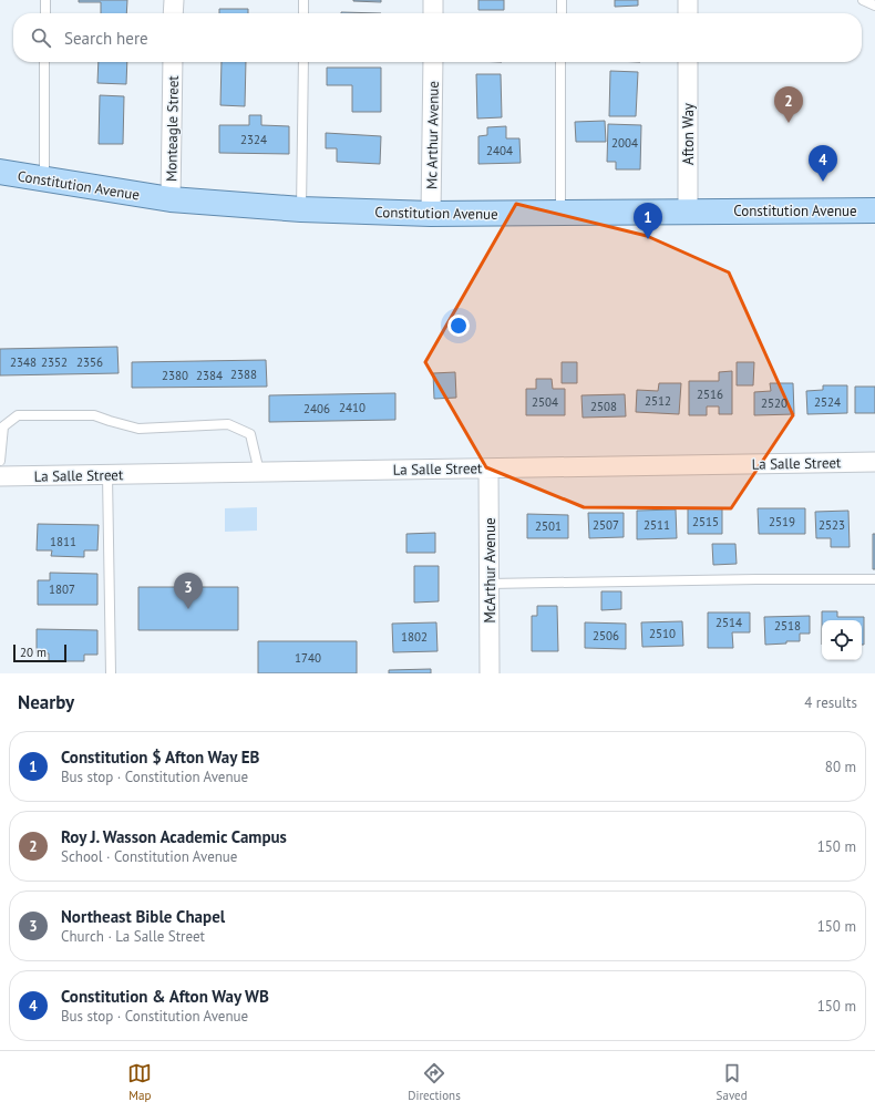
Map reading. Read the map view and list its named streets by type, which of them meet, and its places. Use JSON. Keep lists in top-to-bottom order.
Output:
{
  "streets": {
    "main road": ["Constitution Avenue"],
    "street": [
      "Monteagle Street",
      "Afton Way",
      "Mc Arthur Avenue",
      "La Salle Street",
      "McArthur Avenue"
    ]
  },
  "crossings": [
    ["Monteagle Street", "Constitution Avenue"],
    ["Afton Way", "Constitution Avenue"],
    ["Mc Arthur Avenue", "Constitution Avenue"],
    ["La Salle Street", "McArthur Avenue"]
  ],
  "house_numbers": [
    "2324",
    "2004",
    "2404",
    "2348",
    "2352",
    "2356",
    "2388",
    "2380",
    "2384",
    "2516",
    "2512",
    "2504",
    "2524",
    "2520",
    "2508",
    "2410",
    "2406",
    "2515",
    "2519",
    "2507",
    "2511",
    "2523",
    "2501",
    "1811",
    "1807",
    "2514",
    "2518",
    "2510",
    "2506",
    "1802",
    "1740"
  ],
  "scale_bar": "20 m",
  "page": {
    "search": "Search here",
    "pins": [
      "2",
      "4",
      "1",
      "3"
    ],
    "scale": "20 m",
    "heading": ["Nearby", "4 results"],
    "list": [
      {
        "mark": "1",
        "name": "Constitution $ Afton Way EB",
        "note": "Bus stop · Constitution Avenue",
        "value": "80 m"
      },
      {
        "mark": "2",
        "name": "Roy J. Wasson Academic Campus",
        "note": "School · Constitution Avenue",
        "value": "150 m"
      },
      {
        "mark": "3",
        "name": "Northeast Bible Chapel",
        "note": "Church · La Salle Street",
        "value": "150 m"
      },
      {
        "mark": "4",
        "name": "Constitution & Afton Way WB",
        "note": "Bus stop · Constitution Avenue",
        "value": "150 m"
      }
    ],
    "nav": ["Map", "Directions", "Saved"]
  }
}
